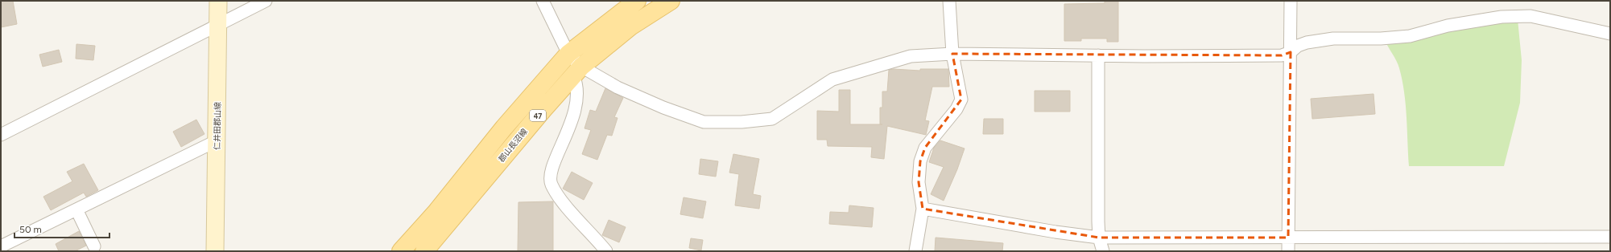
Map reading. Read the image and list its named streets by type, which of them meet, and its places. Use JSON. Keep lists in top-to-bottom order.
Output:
{
  "streets": {
    "main road": ["47", "仁井田郡山線", "郡山長沼線"]
  },
  "scale_bar": "50 m"
}
